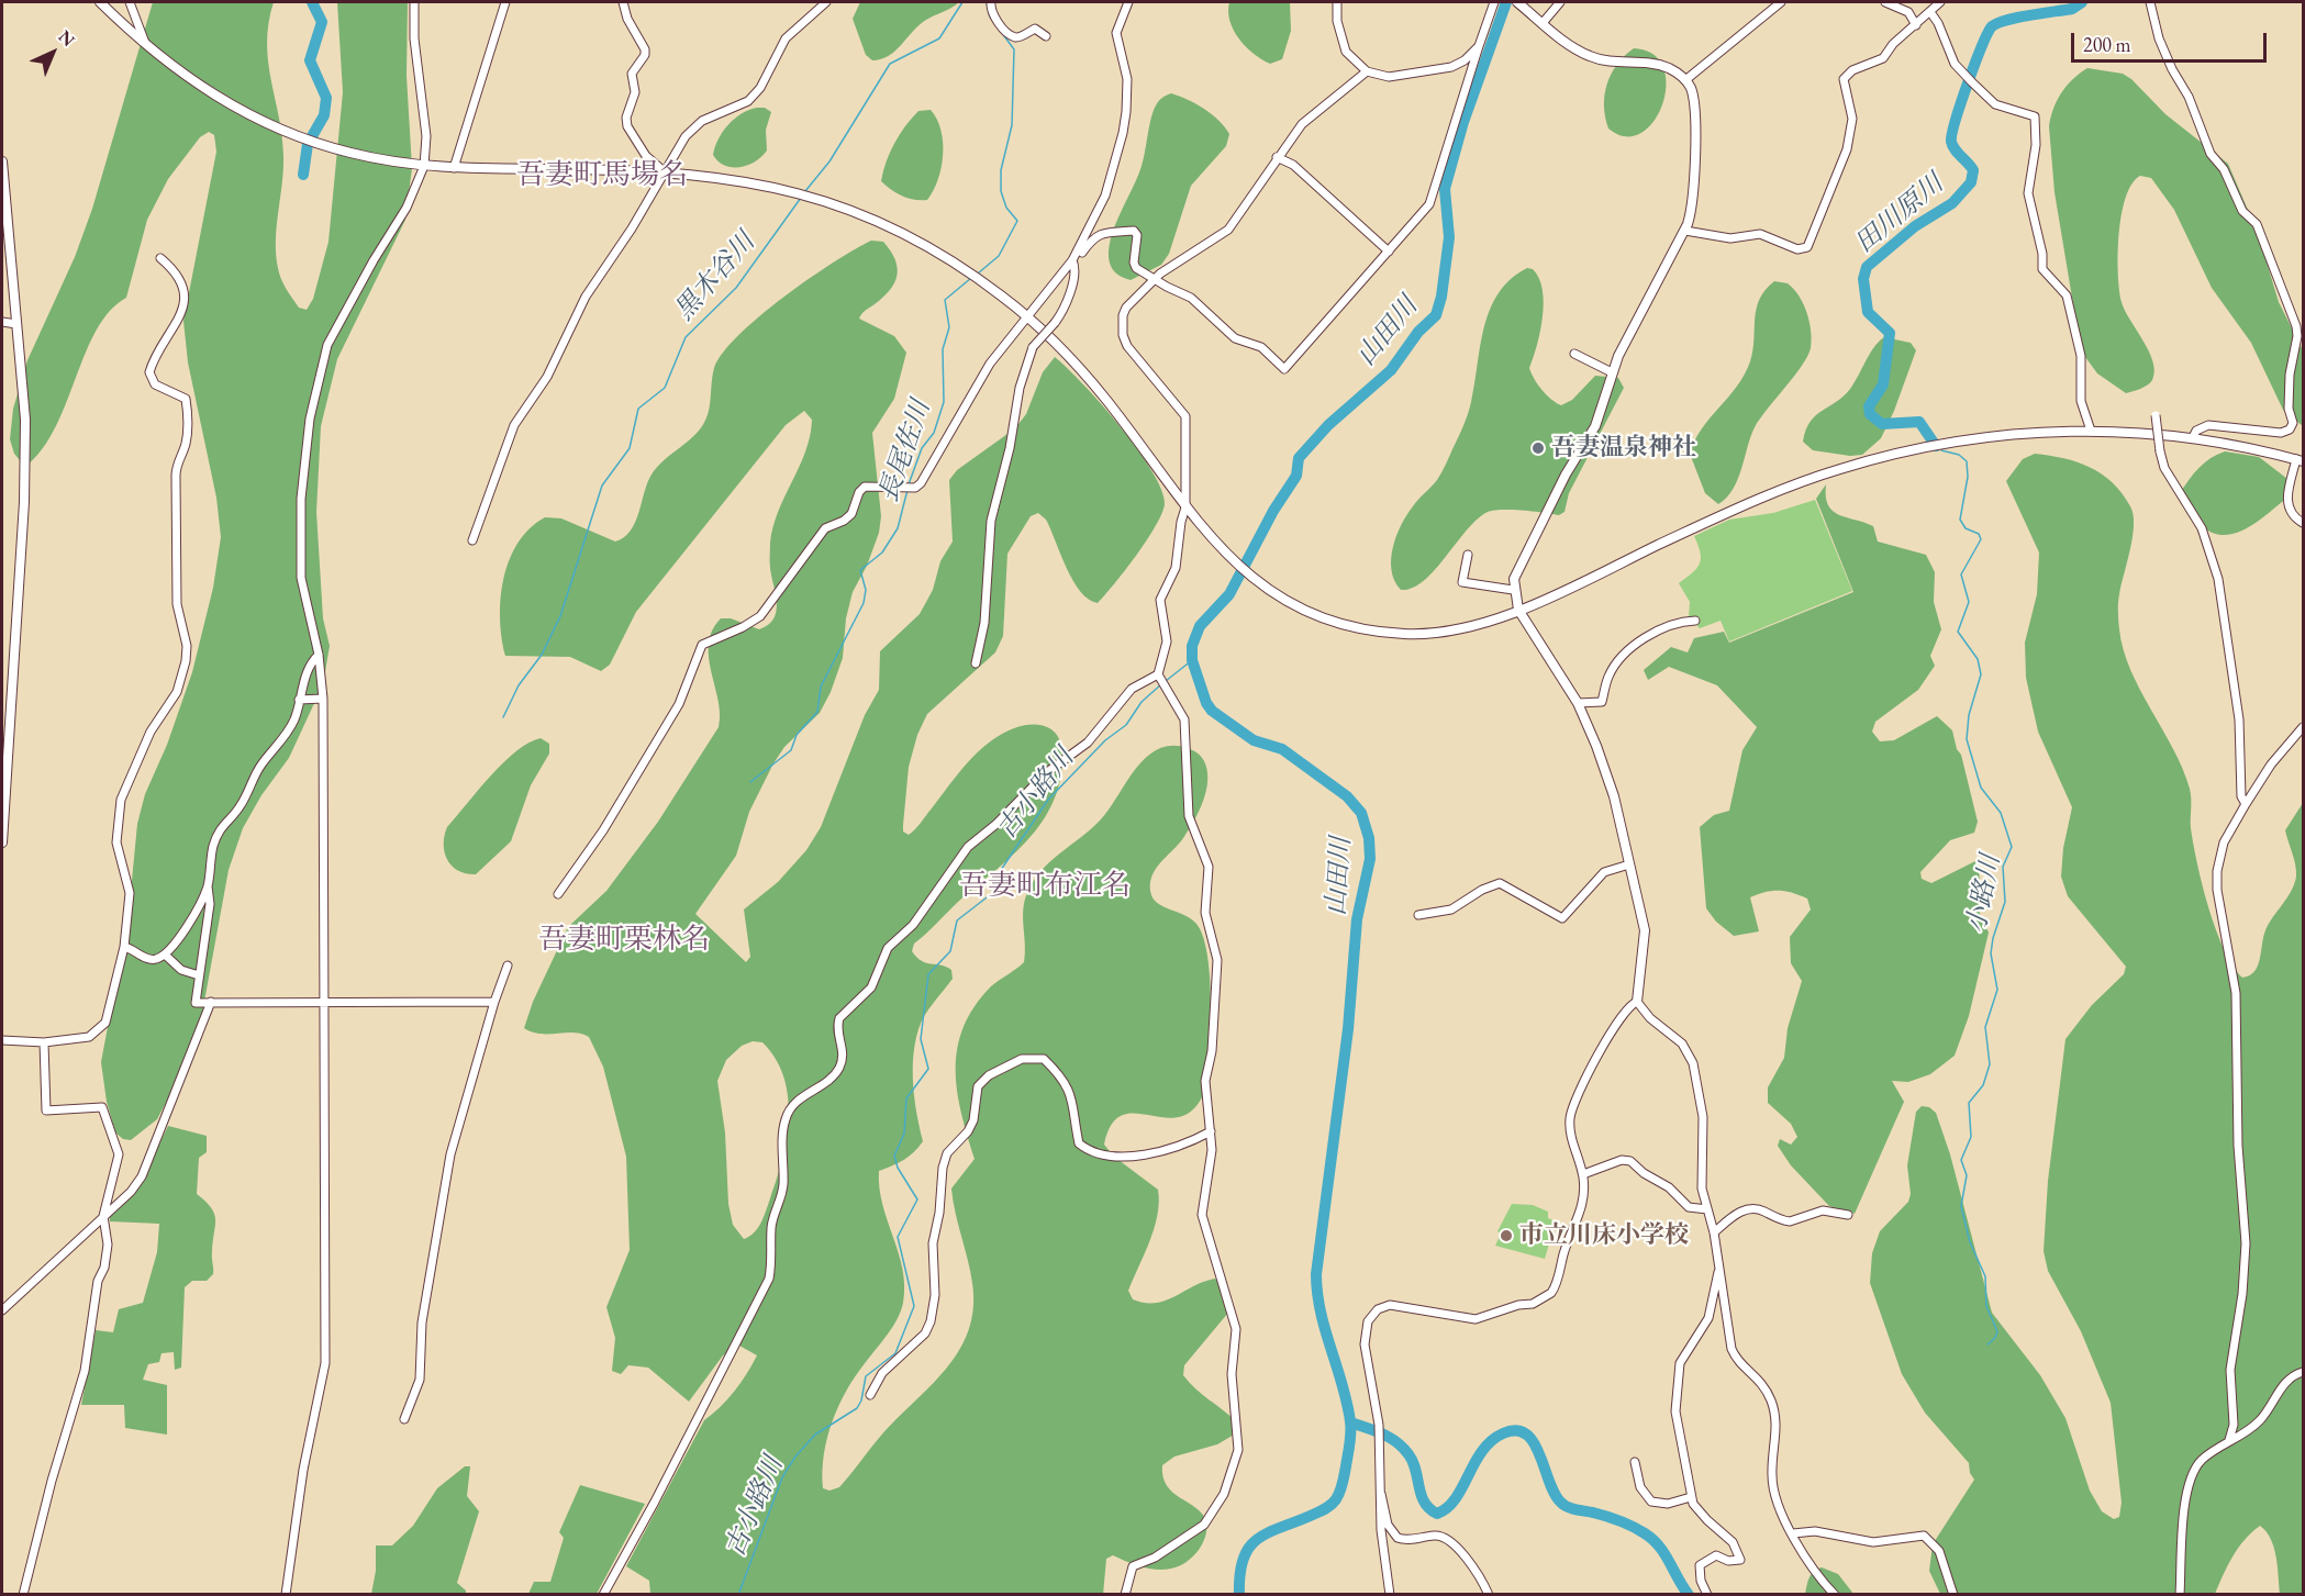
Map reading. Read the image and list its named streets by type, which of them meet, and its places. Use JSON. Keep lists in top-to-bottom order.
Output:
{
  "districts": ["吾妻町馬場名", "吾妻町布江名", "吾妻町栗林名"],
  "water": [
    "田川原川",
    "黒木谷川",
    "山田川",
    "長尾佐川",
    "古小路川",
    "小路川"
  ],
  "places": ["吾妻温泉神社", "市立川床小学校"],
  "scale_bar": "200 m",
  "north": "top right"
}
